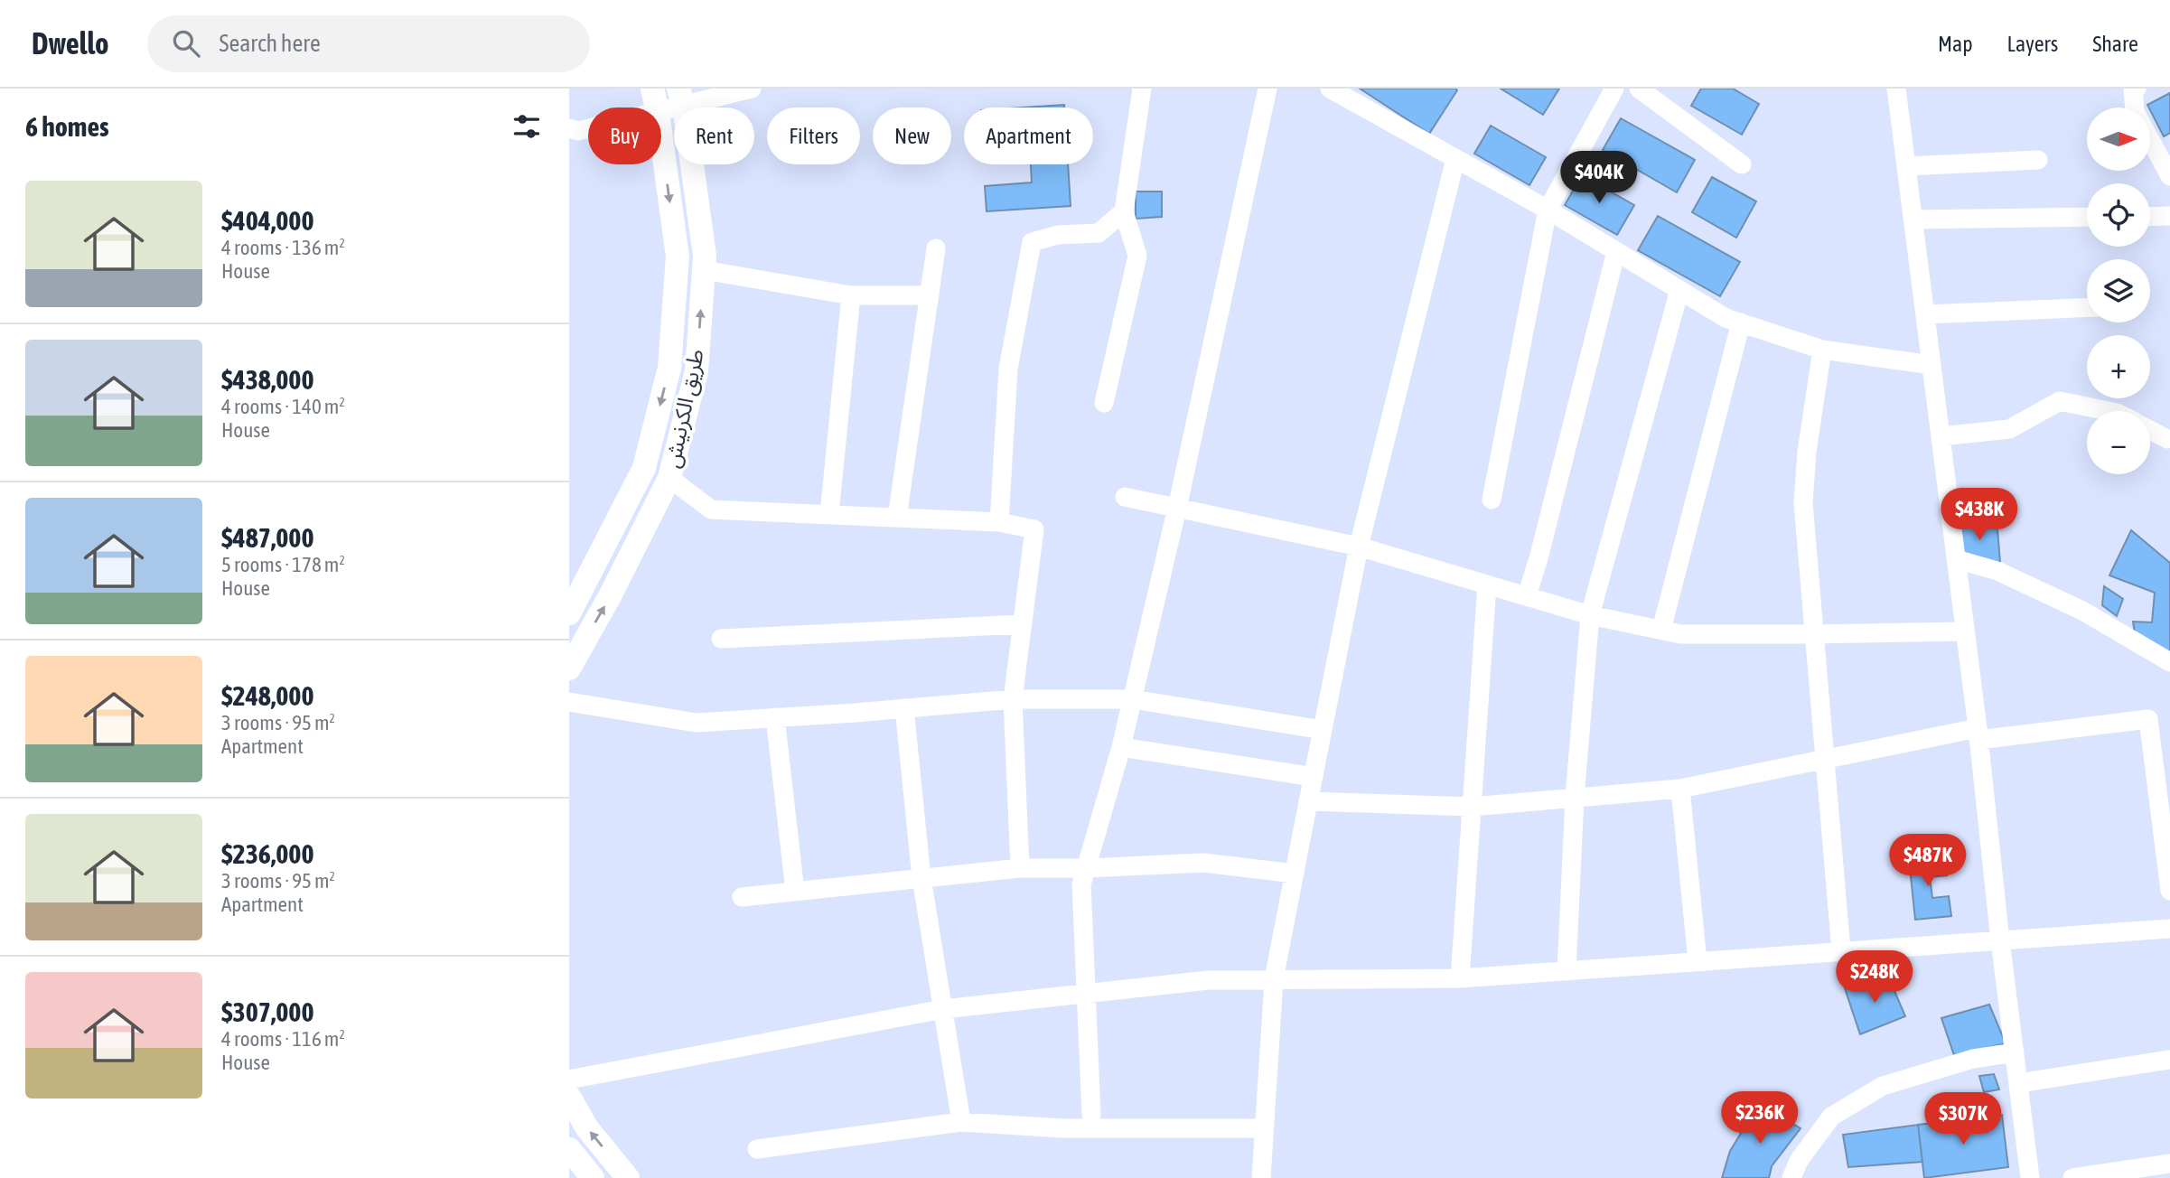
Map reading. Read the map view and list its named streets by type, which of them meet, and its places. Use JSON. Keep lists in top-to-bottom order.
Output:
{
  "streets": {
    "main road": ["طريق الكرنيش"]
  },
  "north": "right",
  "page": {
    "header": "Dwello",
    "search": "Search here",
    "nav": ["Map", "Layers", "Share"],
    "heading": "6 homes",
    "map_buttons": ["+", "−"],
    "chip": [
      "Buy",
      "Rent",
      "Filters",
      "New",
      "Apartment"
    ],
    "price": [
      "$404K",
      "$438K",
      "$487K",
      "$248K",
      "$236K",
      "$307K"
    ],
    "list": [
      {
        "name": "$404,000",
        "note": "4 rooms · 136 m² · House"
      },
      {
        "name": "$438,000",
        "note": "4 rooms · 140 m² · House"
      },
      {
        "name": "$487,000",
        "note": "5 rooms · 178 m² · House"
      },
      {
        "name": "$248,000",
        "note": "3 rooms · 95 m² · Apartment"
      },
      {
        "name": "$236,000",
        "note": "3 rooms · 95 m² · Apartment"
      },
      {
        "name": "$307,000",
        "note": "4 rooms · 116 m² · House"
      }
    ]
  }
}
